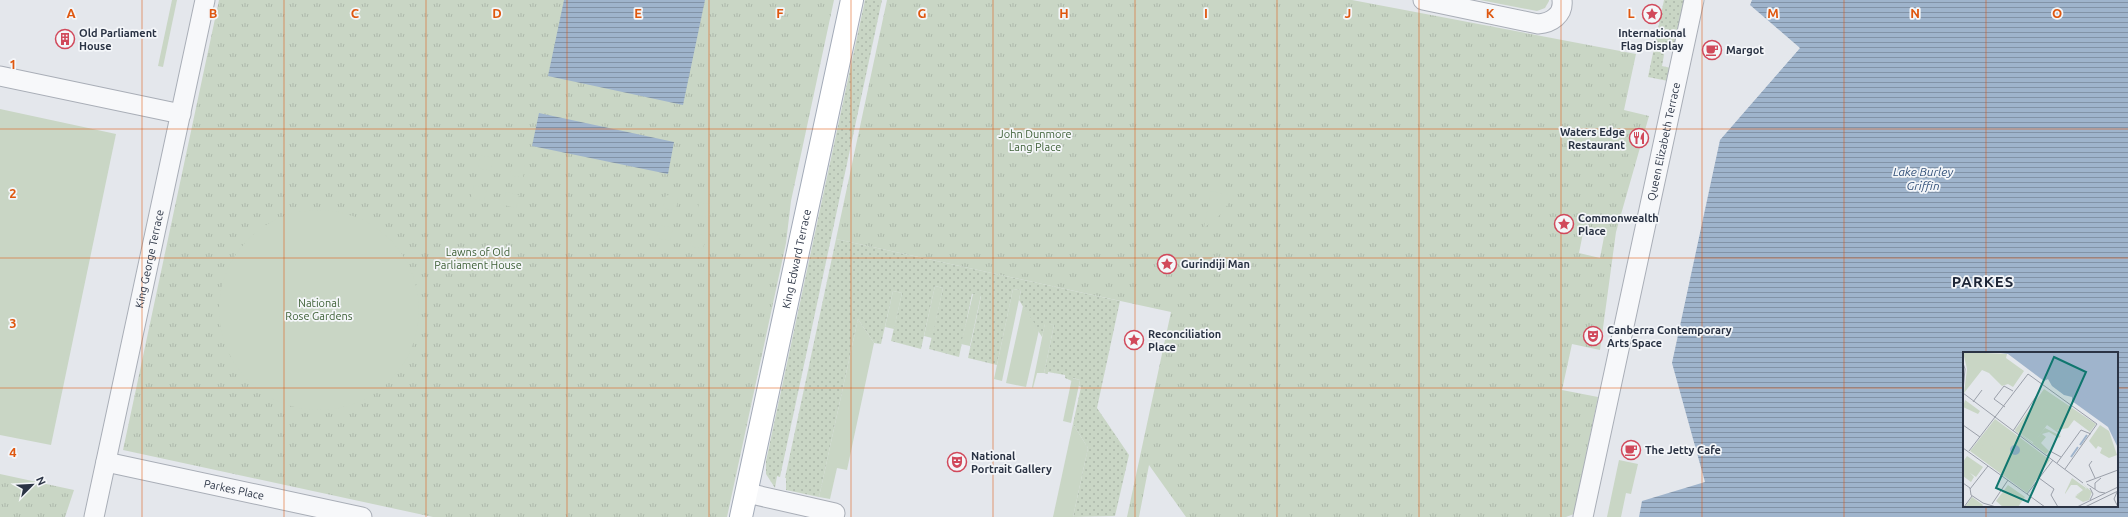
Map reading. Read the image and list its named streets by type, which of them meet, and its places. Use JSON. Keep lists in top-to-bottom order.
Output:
{
  "streets": {
    "main road": ["King Edward Terrace"],
    "street": ["Queen Elizabeth Terrace", "King George Terrace", "Parkes Place"]
  },
  "crossings": [
    ["King George Terrace", "Parkes Place"]
  ],
  "districts": ["PARKES"],
  "water": ["Lake Burley Griffin"],
  "parks": ["John Dunmore Lang Place", "Lawns of Old Parliament House", "National Rose Gardens"],
  "places": {
    "place": [
      "International Flag Display",
      "Commonwealth Place",
      "Gurindiji Man",
      "Reconciliation Place"
    ],
    "building": ["Old Parliament House"],
    "cafe": ["Margot", "The Jetty Cafe"],
    "restaurant": ["Waters Edge Restaurant"],
    "theatre": ["Canberra Contemporary Arts Space", "National Portrait Gallery"]
  },
  "north": "top right",
  "grid": {
    "columns": [
      "A",
      "B",
      "C",
      "D",
      "E",
      "F",
      "G",
      "H",
      "I",
      "J",
      "K",
      "L",
      "M",
      "N",
      "O"
    ],
    "rows": [
      "1",
      "2",
      "3",
      "4"
    ]
  }
}
